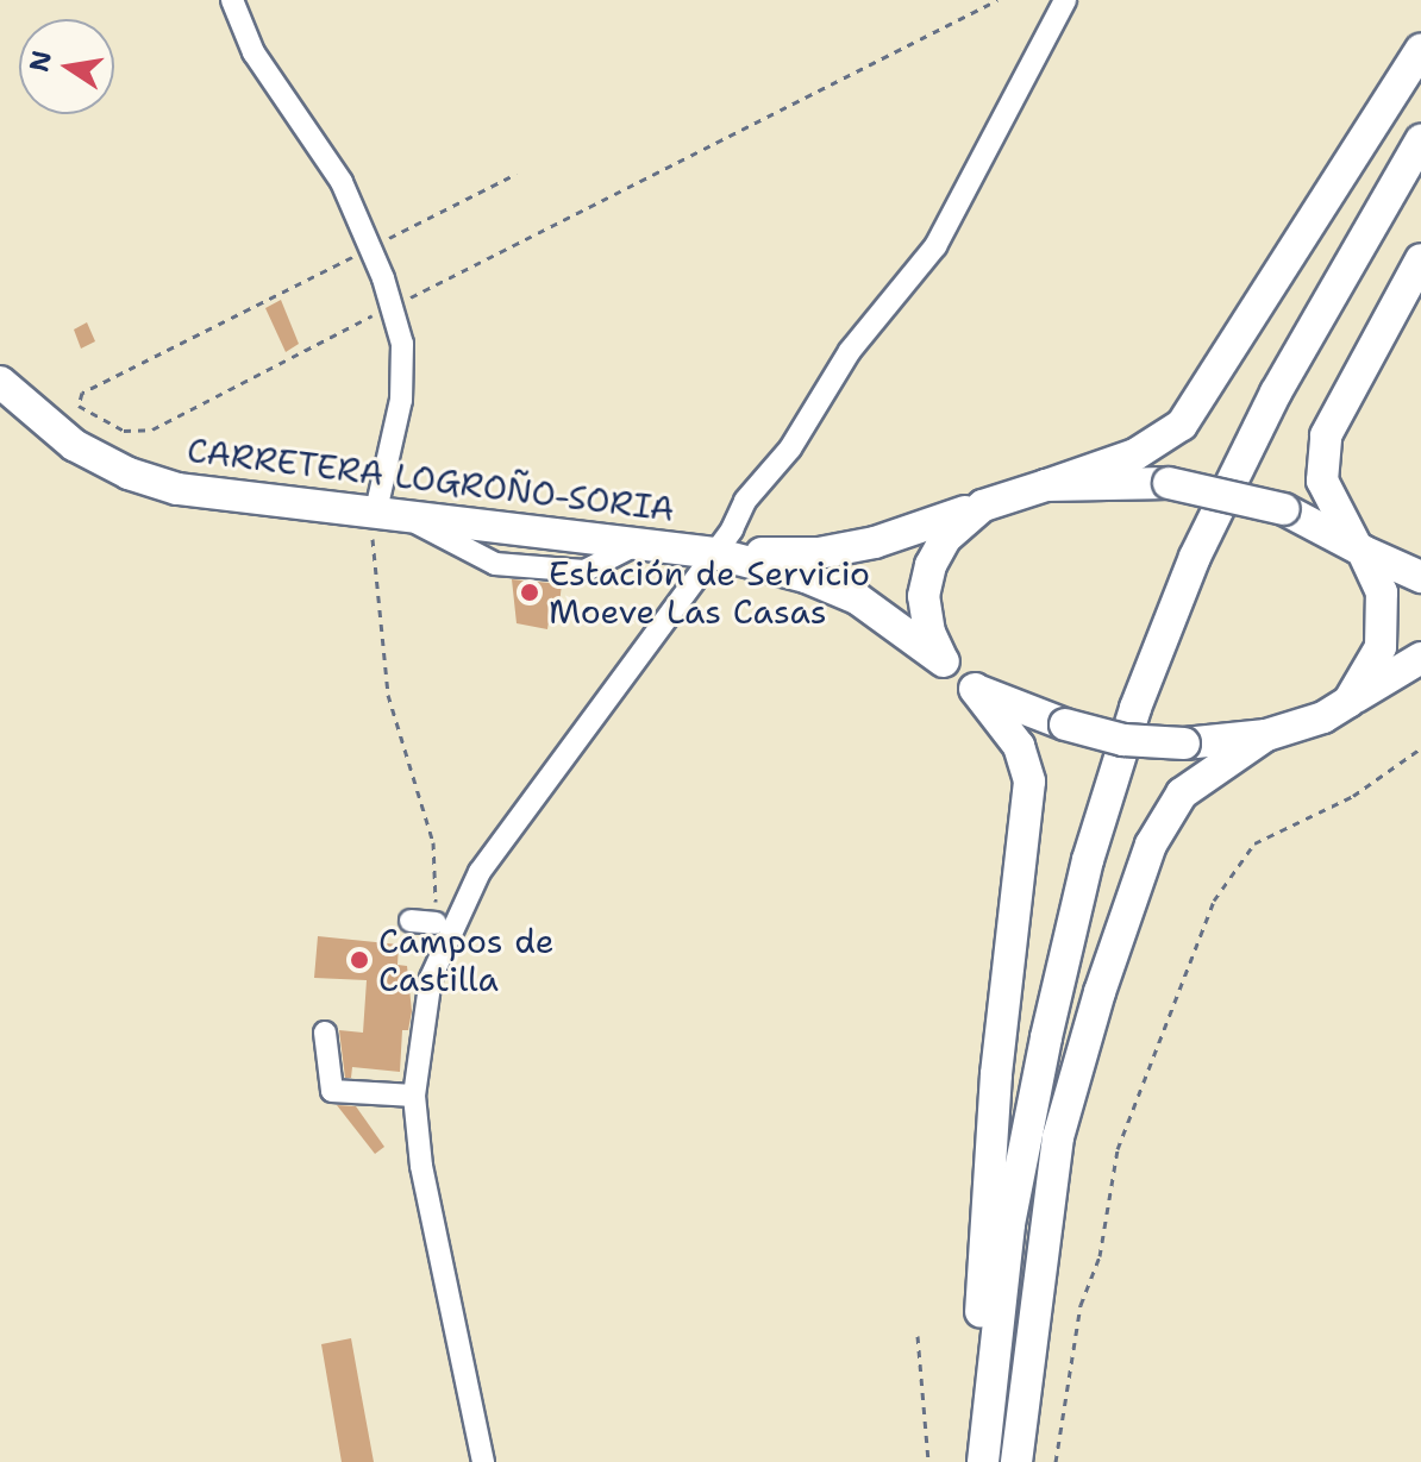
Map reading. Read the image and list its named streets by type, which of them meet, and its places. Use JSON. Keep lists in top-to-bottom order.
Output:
{
  "streets": {
    "highway": ["CARRETERA LOGROÑO-SORIA"]
  },
  "places": ["Estación de Servicio Moeve Las Casas", "Campos de Castilla"],
  "north": "left"
}
